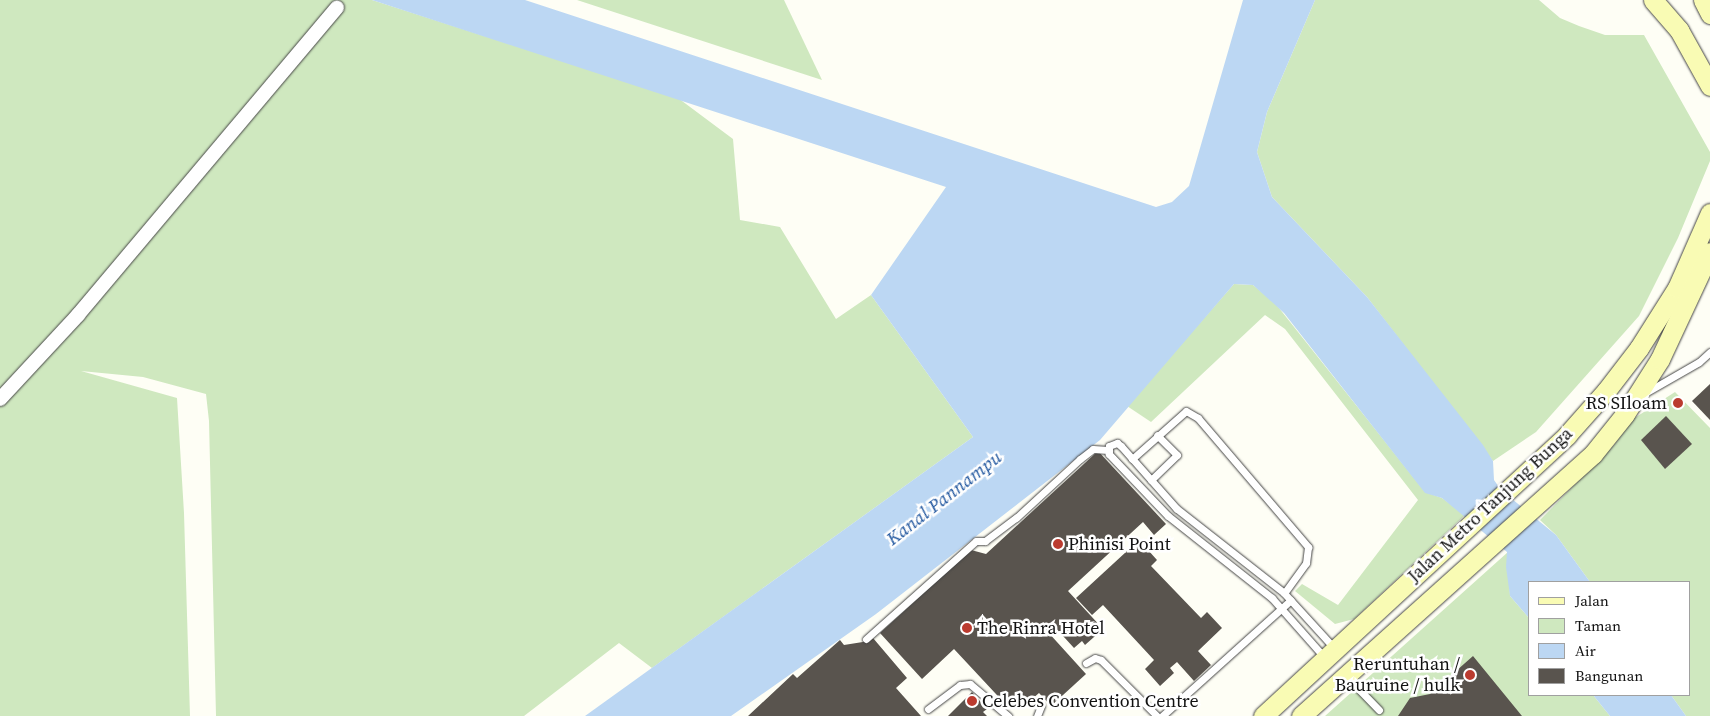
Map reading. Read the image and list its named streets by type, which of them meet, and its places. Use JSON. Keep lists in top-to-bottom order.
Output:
{
  "streets": {
    "main road": ["Jalan Metro Tanjung Bunga"]
  },
  "water": ["Kanal Pannampu"],
  "places": [
    "RS SIloam",
    "Phinisi Point",
    "The Rinra Hotel",
    "Reruntuhan / Bauruine / hulk",
    "Celebes Convention Centre"
  ],
  "legend": [
    "Jalan",
    "Taman",
    "Air",
    "Bangunan"
  ]
}
